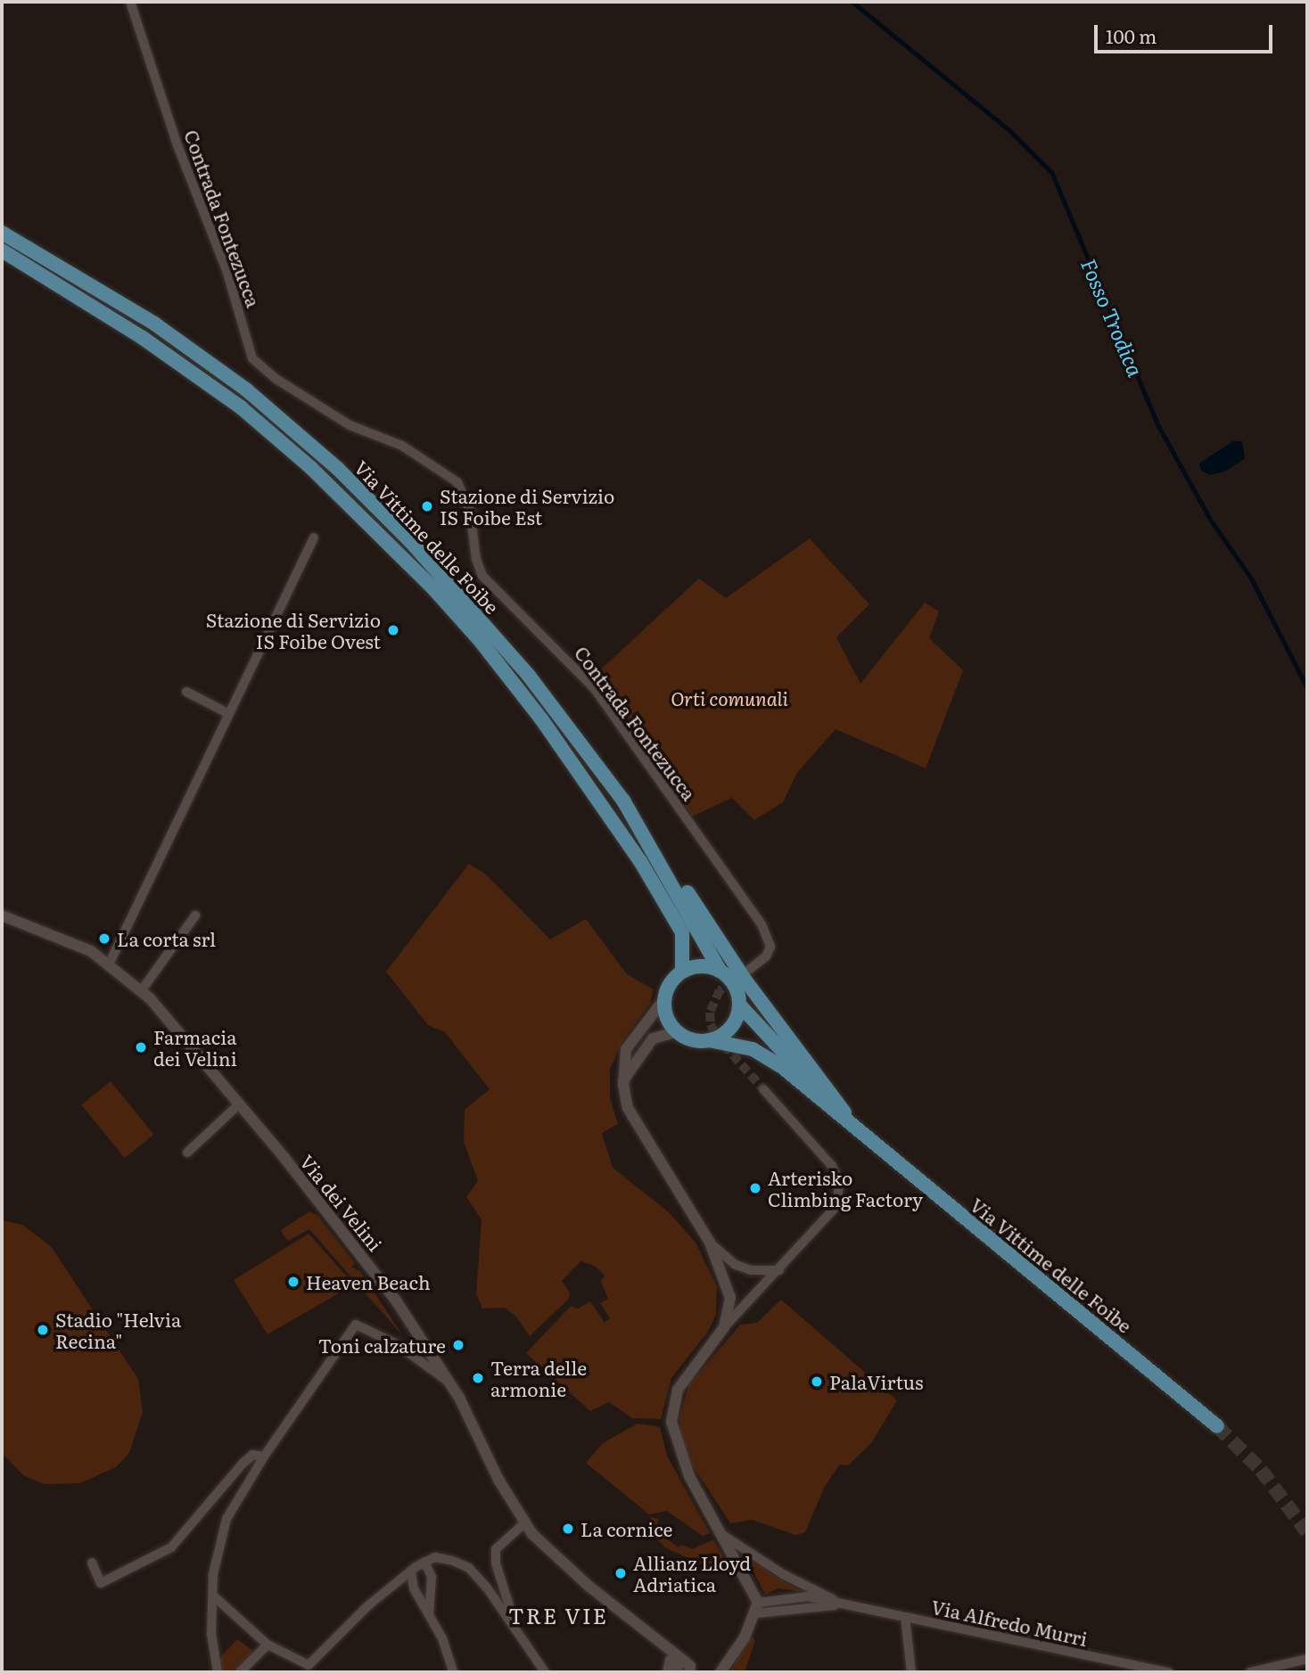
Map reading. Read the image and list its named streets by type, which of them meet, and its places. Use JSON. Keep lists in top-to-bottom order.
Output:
{
  "streets": {
    "main road": ["Via Vittime delle Foibe"],
    "street": ["Contrada Fontezucca", "Via dei Velini", "Via Alfredo Murri"]
  },
  "districts": ["TRE VIE"],
  "water": ["Fosso Trodica"],
  "parks": ["Orti comunali"],
  "places": [
    "Stazione di Servizio IS Foibe Est",
    "Stazione di Servizio IS Foibe Ovest",
    "La corta srl",
    "Farmacia dei Velini",
    "Arterisko Climbing Factory",
    "Heaven Beach",
    "Stadio \"Helvia Recina\"",
    "Toni calzature",
    "Terra delle armonie",
    "PalaVirtus",
    "La cornice",
    "Allianz Lloyd Adriatica"
  ],
  "scale_bar": "100 m"
}
